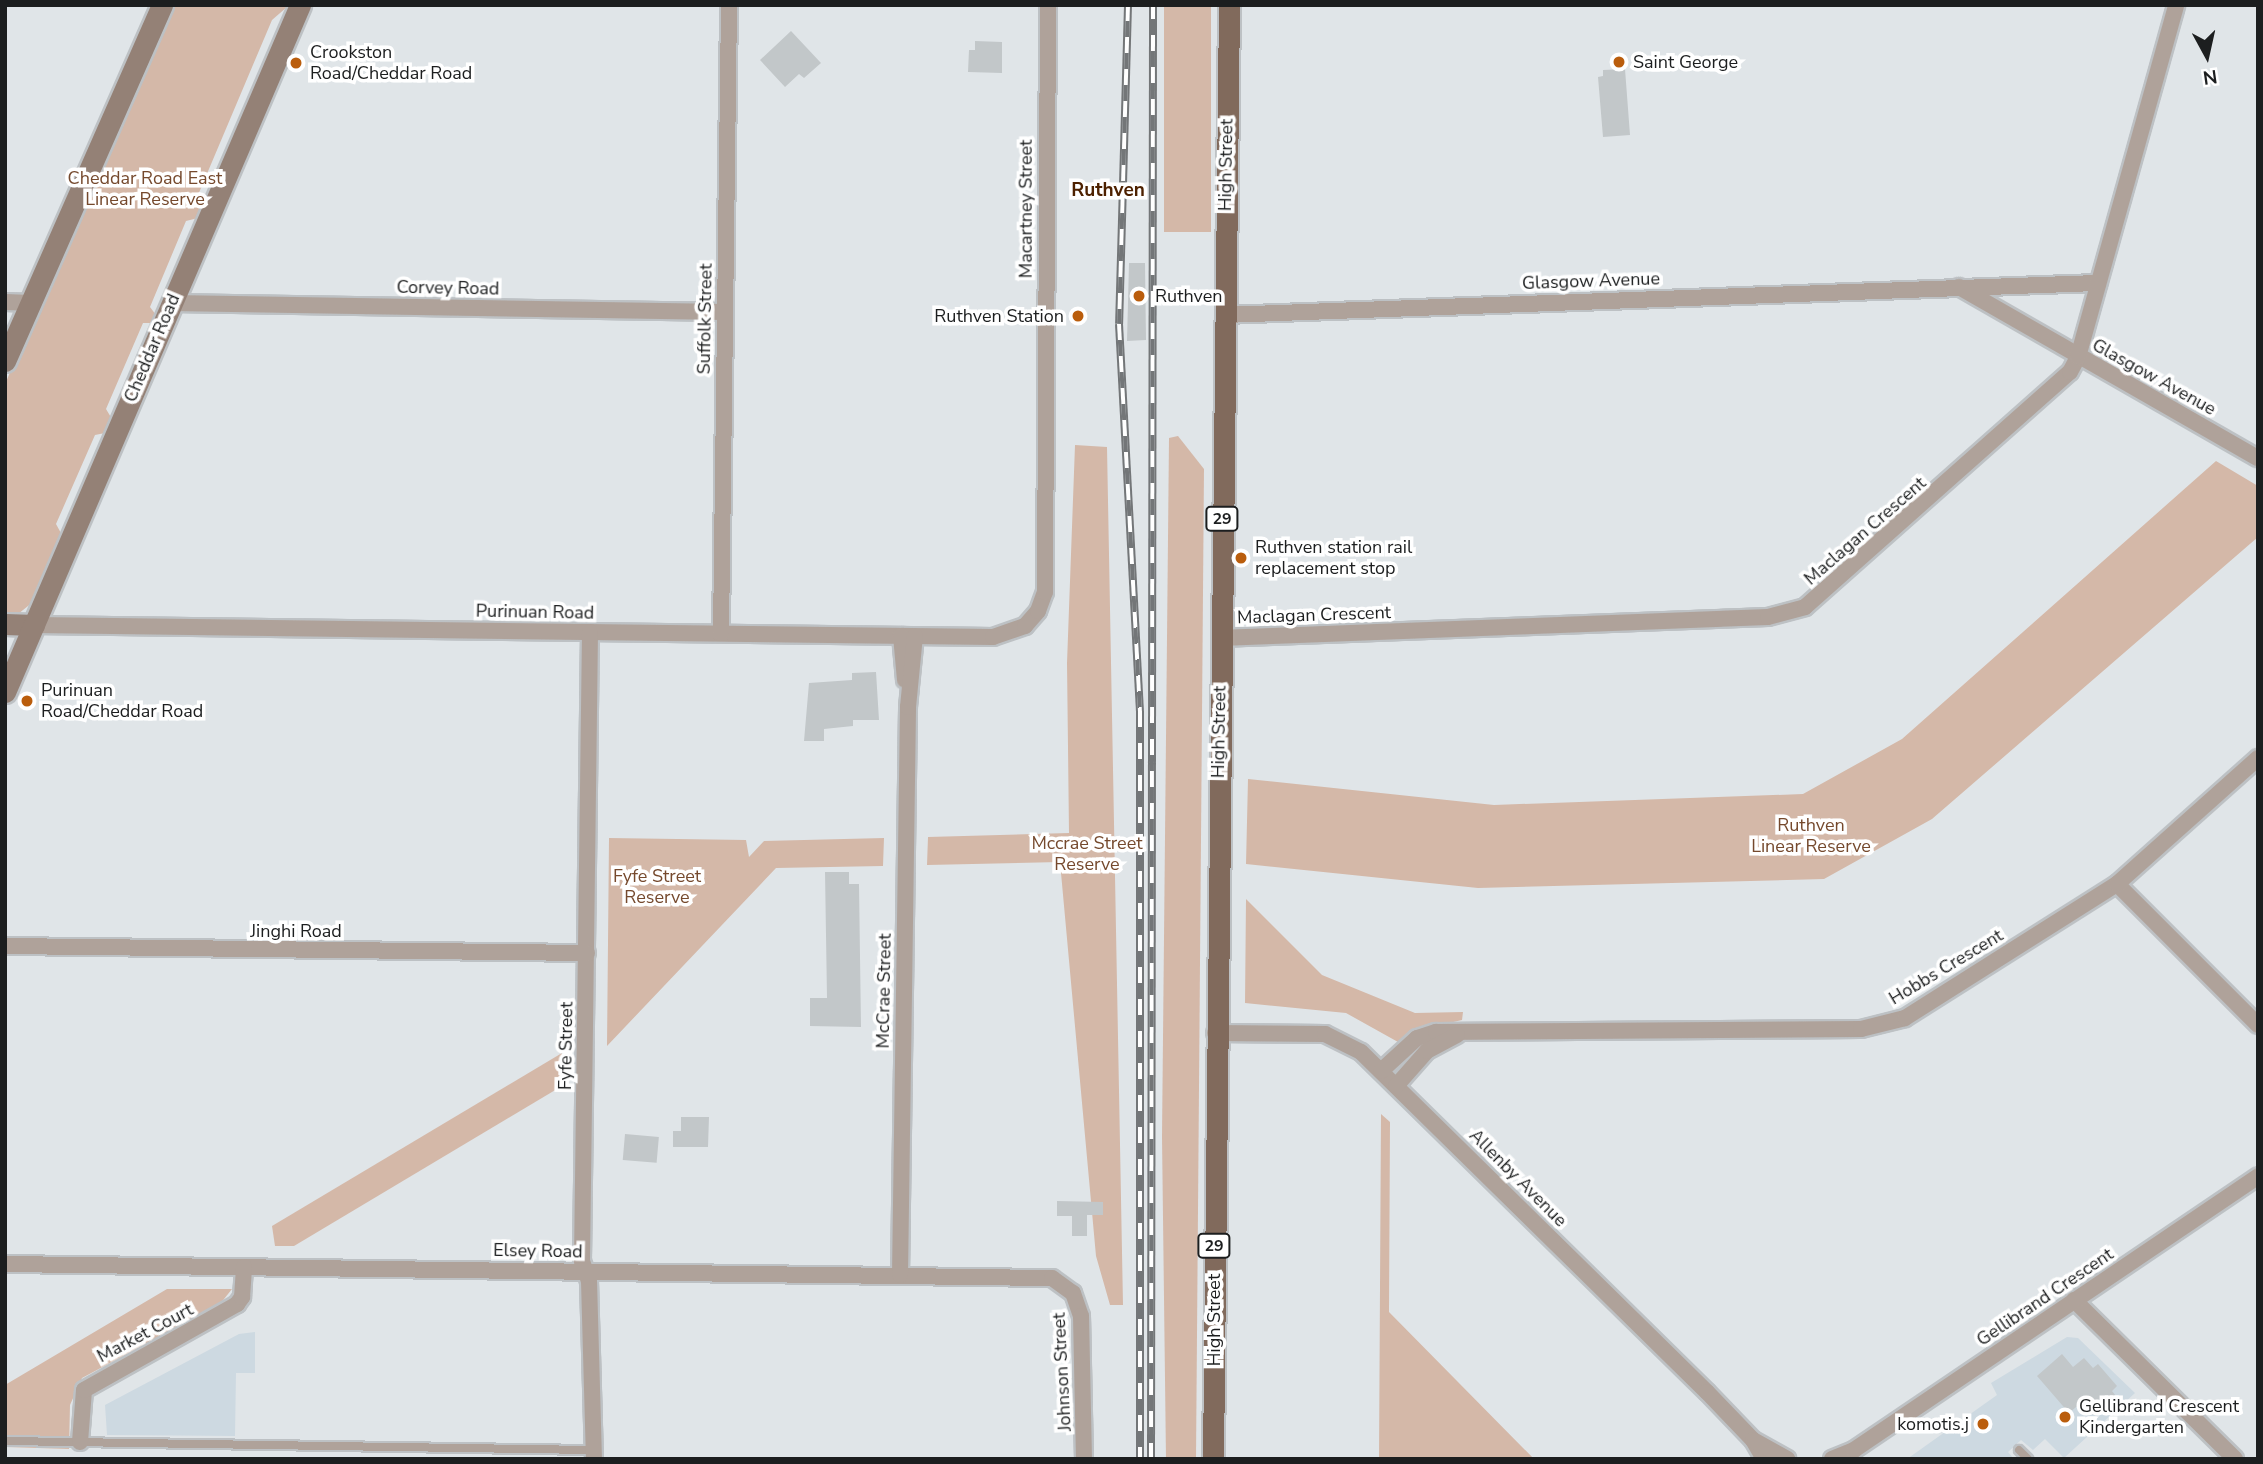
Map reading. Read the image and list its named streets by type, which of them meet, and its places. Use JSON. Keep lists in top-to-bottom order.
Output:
{
  "streets": {
    "main road": ["High Street", "Cheddar Road", "29"],
    "street": [
      "Macartney Street",
      "Glasgow Avenue",
      "Corvey Road",
      "Suffolk Street",
      "Maclagan Crescent",
      "Purinuan Road",
      "Jinghi Road",
      "Hobbs Crescent",
      "McCrae Street",
      "Fyfe Street",
      "Allenby Avenue",
      "Elsey Road",
      "Gellibrand Crescent",
      "Market Court",
      "Johnson Street"
    ]
  },
  "crossings": [
    ["High Street", "Glasgow Avenue"],
    ["High Street", "Maclagan Crescent"],
    ["High Street", "Allenby Avenue"],
    ["Macartney Street", "Purinuan Road"],
    ["Glasgow Avenue", "Maclagan Crescent"],
    ["Corvey Road", "Suffolk Street"],
    ["Corvey Road", "Cheddar Road"],
    ["Suffolk Street", "Purinuan Road"],
    ["Cheddar Road", "Purinuan Road"],
    ["Purinuan Road", "McCrae Street"],
    ["Purinuan Road", "Fyfe Street"],
    ["Jinghi Road", "Fyfe Street"],
    ["Hobbs Crescent", "Allenby Avenue"],
    ["McCrae Street", "Elsey Road"],
    ["Fyfe Street", "Elsey Road"],
    ["Elsey Road", "Market Court"],
    ["Elsey Road", "Johnson Street"]
  ],
  "districts": ["Ruthven"],
  "parks": [
    "Cheddar Road East Linear Reserve",
    "Ruthven Linear Reserve",
    "Mccrae Street Reserve",
    "Fyfe Street Reserve"
  ],
  "places": [
    "Saint George",
    "Crookston Road/Cheddar Road",
    "Ruthven",
    "Ruthven Station",
    "Ruthven station rail replacement stop",
    "Purinuan Road/Cheddar Road",
    "Gellibrand Crescent Kindergarten",
    "komotis.j"
  ],
  "north": "bottom"
}
